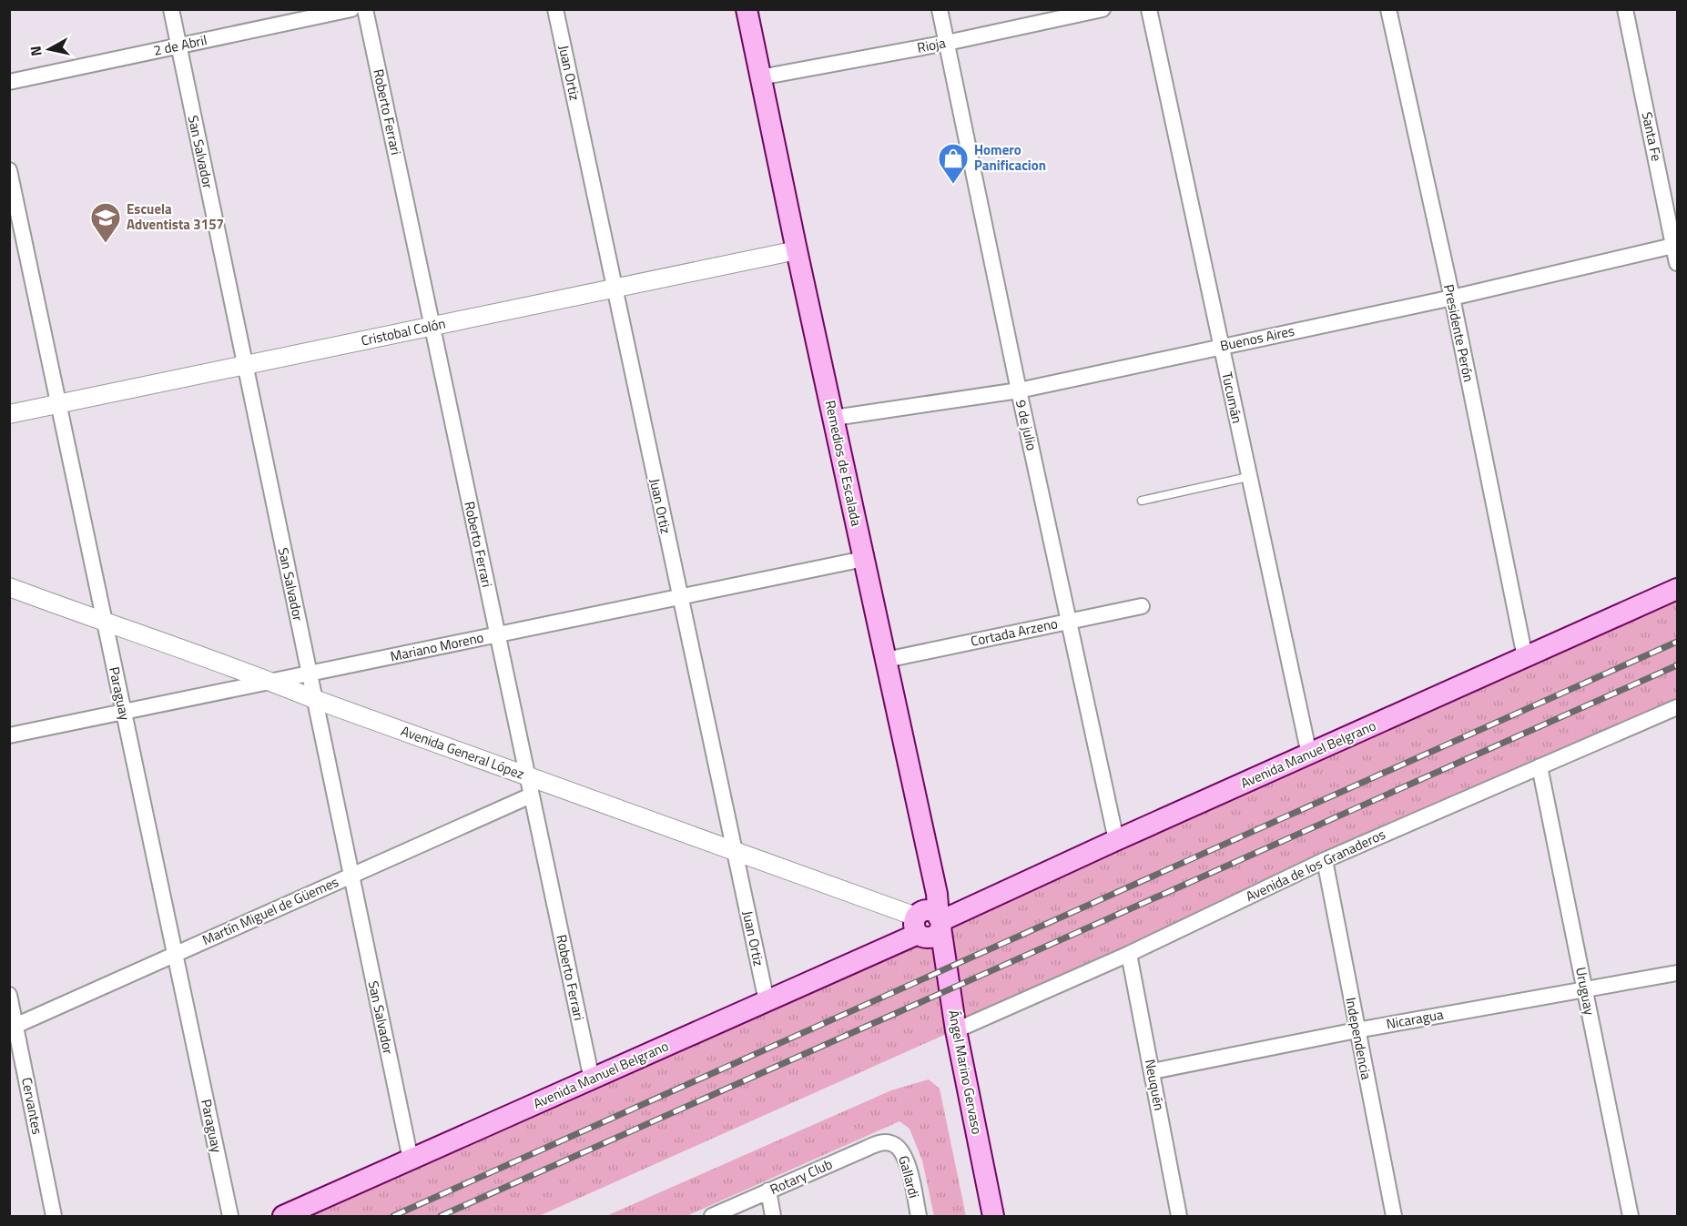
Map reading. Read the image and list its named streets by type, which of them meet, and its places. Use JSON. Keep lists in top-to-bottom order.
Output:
{
  "streets": {
    "main road": ["Remedios de Escalada", "Avenida Manuel Belgrano", "Ángel Marino Gervaso"],
    "street": [
      "2 de Abril",
      "Rioja",
      "Juan Ortiz",
      "Roberto Ferrari",
      "Santa Fe",
      "San Salvador",
      "Cristobal Colón",
      "Presidente Perón",
      "Buenos Aires",
      "Tucumán",
      "9 de julio",
      "Cortada Arzeno",
      "Mariano Moreno",
      "Paraguay",
      "Avenida General López",
      "Avenida de los Granaderos",
      "Martín Miguel de Güemes",
      "Uruguay",
      "Nicaragua",
      "Independencia",
      "Neuquén",
      "Cervantes",
      "Rotary Club",
      "Gallardi"
    ]
  },
  "crossings": [
    ["2 de Abril", "San Salvador"],
    ["Rioja", "9 de julio"],
    ["Rioja", "Remedios de Escalada"],
    ["Juan Ortiz", "Cristobal Colón"],
    ["Juan Ortiz", "Mariano Moreno"],
    ["Juan Ortiz", "Avenida General López"],
    ["Juan Ortiz", "Avenida Manuel Belgrano"],
    ["Roberto Ferrari", "Cristobal Colón"],
    ["Roberto Ferrari", "Mariano Moreno"],
    ["Roberto Ferrari", "Avenida General López"],
    ["Roberto Ferrari", "Avenida Manuel Belgrano"],
    ["Roberto Ferrari", "Martín Miguel de Güemes"],
    ["Santa Fe", "Buenos Aires"],
    ["San Salvador", "Cristobal Colón"],
    ["San Salvador", "Mariano Moreno"],
    ["San Salvador", "Avenida General López"],
    ["San Salvador", "Avenida Manuel Belgrano"],
    ["San Salvador", "Martín Miguel de Güemes"],
    ["Cristobal Colón", "Remedios de Escalada"],
    ["Cristobal Colón", "Paraguay"],
    ["Presidente Perón", "Buenos Aires"],
    ["Presidente Perón", "Avenida Manuel Belgrano"],
    ["Buenos Aires", "Tucumán"],
    ["Buenos Aires", "9 de julio"],
    ["Buenos Aires", "Remedios de Escalada"],
    ["Tucumán", "Avenida Manuel Belgrano"],
    ["9 de julio", "Cortada Arzeno"],
    ["9 de julio", "Avenida Manuel Belgrano"],
    ["Remedios de Escalada", "Cortada Arzeno"],
    ["Remedios de Escalada", "Mariano Moreno"],
    ["Remedios de Escalada", "Avenida Manuel Belgrano"],
    ["Remedios de Escalada", "Ángel Marino Gervaso"],
    ["Mariano Moreno", "Paraguay"],
    ["Mariano Moreno", "Avenida General López"],
    ["Paraguay", "Avenida General López"],
    ["Paraguay", "Martín Miguel de Güemes"],
    ["Avenida General López", "Avenida Manuel Belgrano"],
    ["Avenida Manuel Belgrano", "Ángel Marino Gervaso"],
    ["Avenida de los Granaderos", "Uruguay"],
    ["Avenida de los Granaderos", "Independencia"],
    ["Avenida de los Granaderos", "Ángel Marino Gervaso"],
    ["Avenida de los Granaderos", "Neuquén"],
    ["Martín Miguel de Güemes", "Cervantes"],
    ["Uruguay", "Nicaragua"],
    ["Nicaragua", "Independencia"],
    ["Nicaragua", "Neuquén"],
    ["Rotary Club", "Gallardi"]
  ],
  "places": {
    "shop": ["Homero Panificacion"],
    "school or university": ["Escuela Adventista 3157"]
  },
  "north": "left"
}
